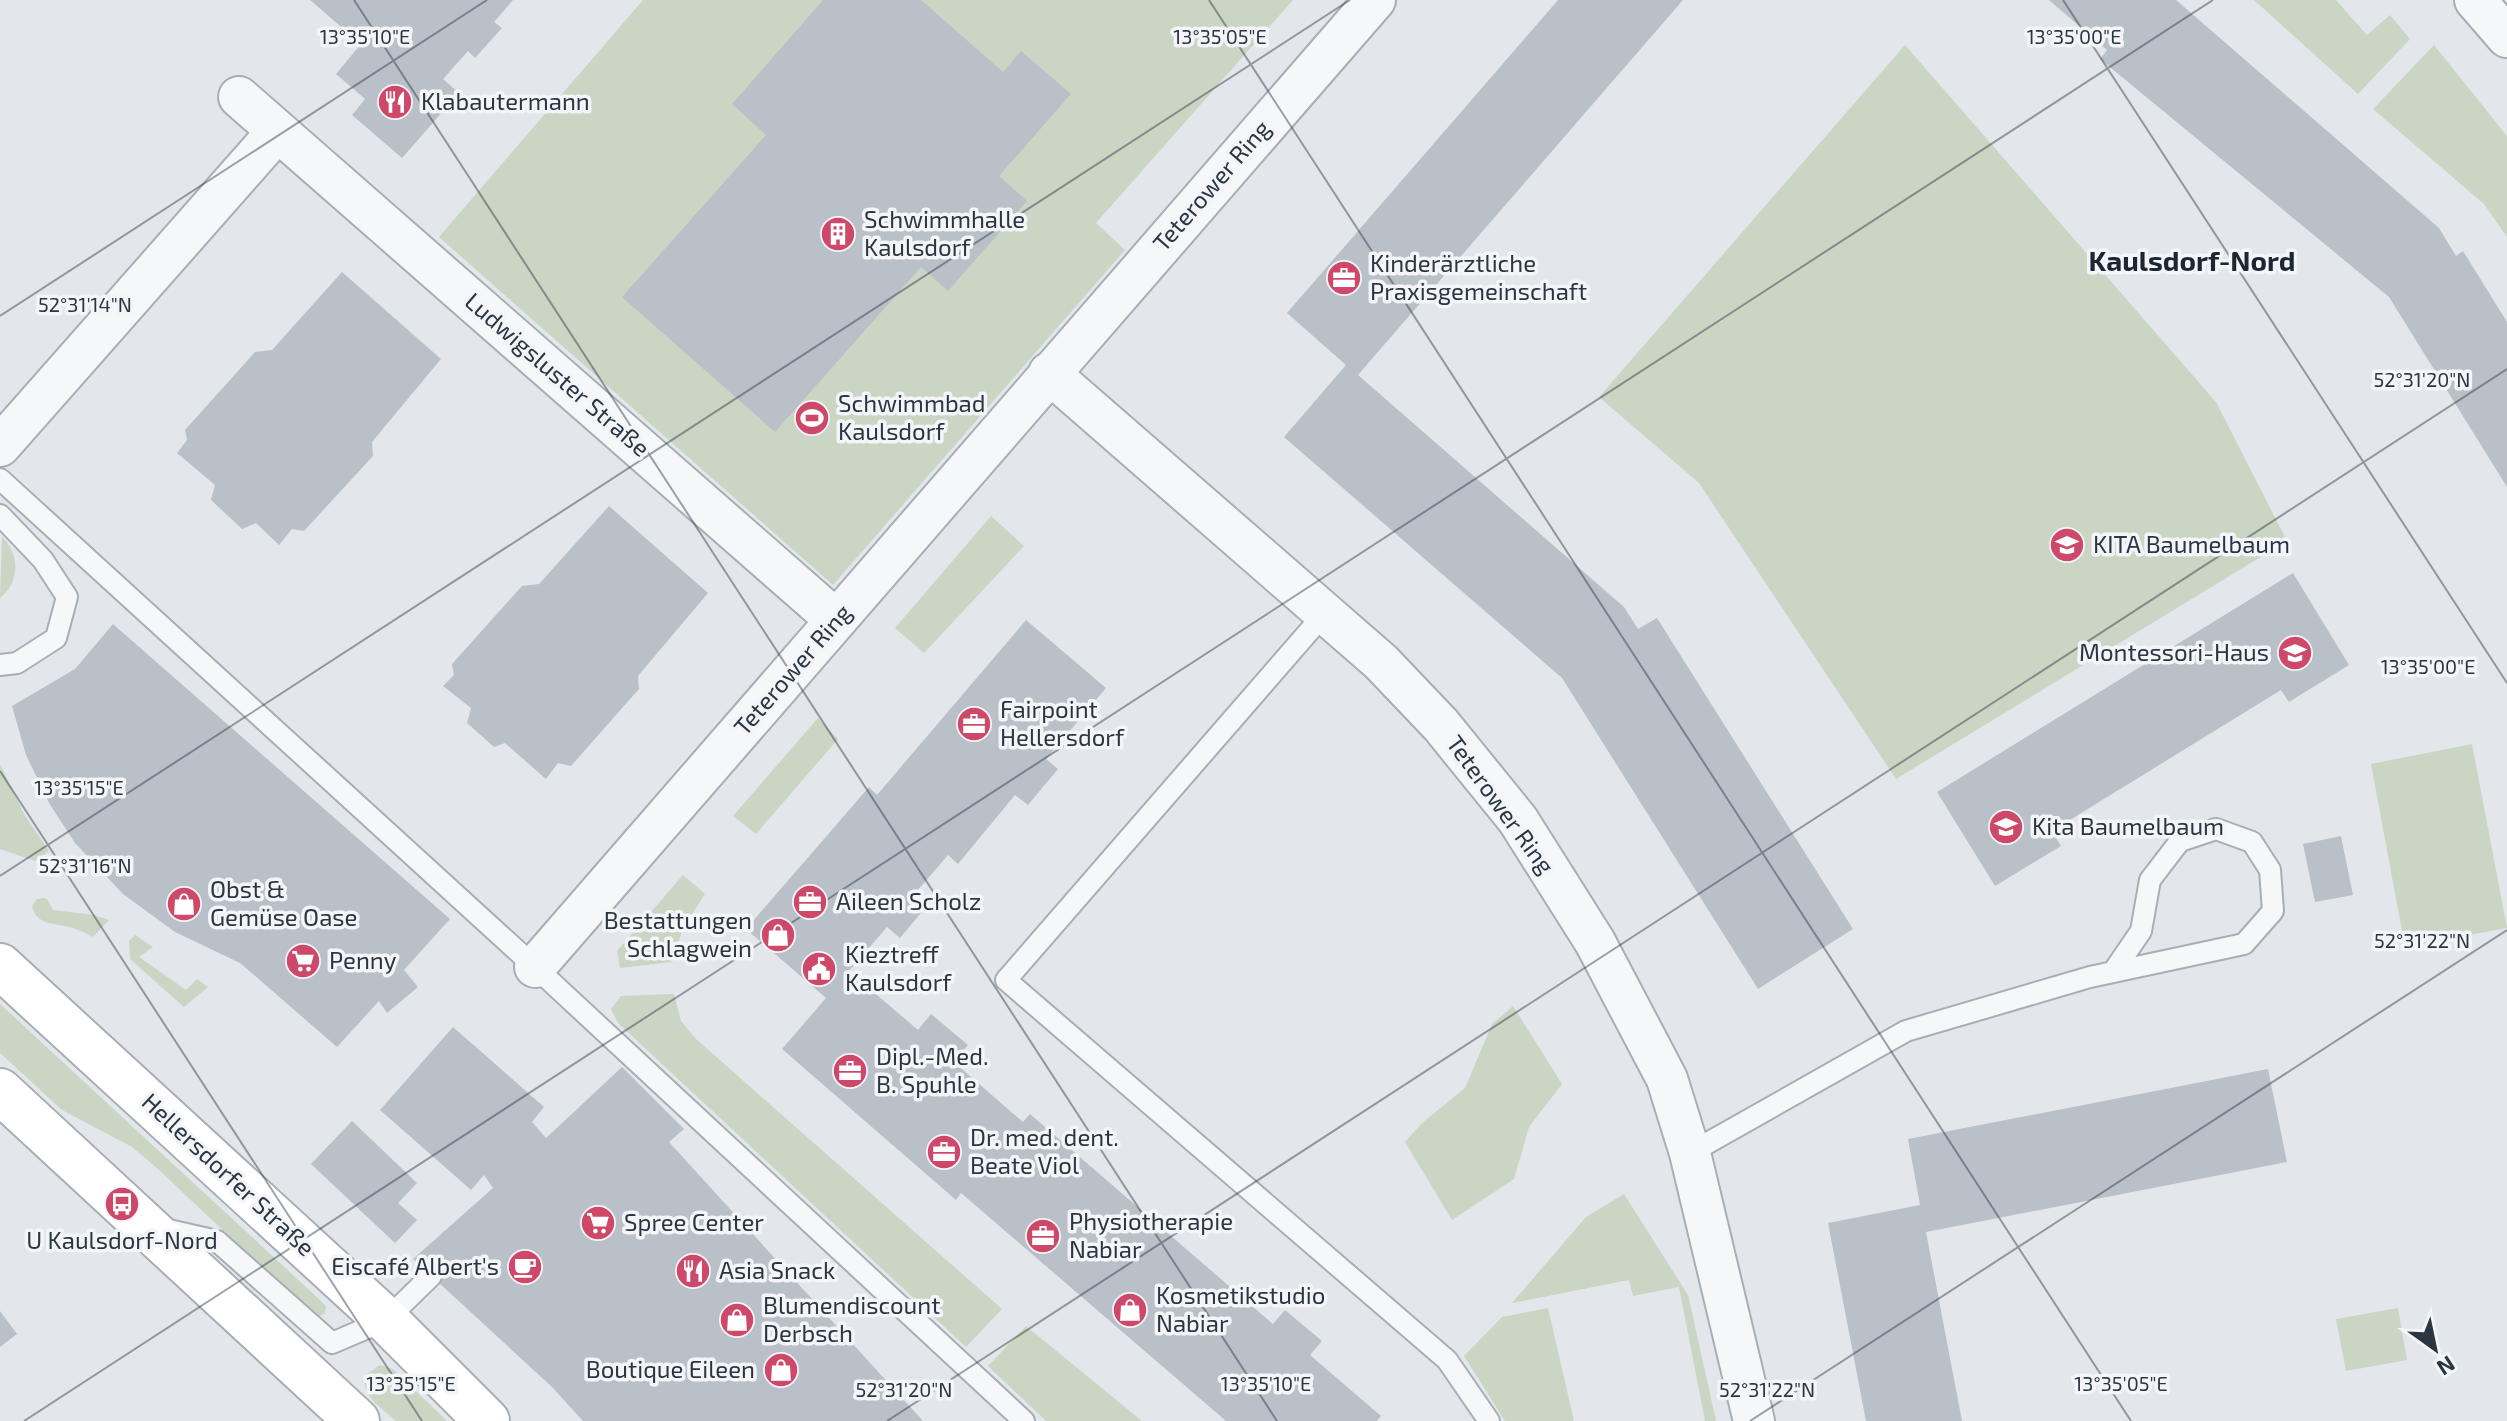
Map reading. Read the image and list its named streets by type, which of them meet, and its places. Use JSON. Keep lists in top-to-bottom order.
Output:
{
  "streets": {
    "main road": ["Hellersdorfer Straße"],
    "street": ["Teterower Ring", "Ludwigsluster Straße"]
  },
  "crossings": [
    ["Teterower Ring", "Ludwigsluster Straße"]
  ],
  "districts": ["Kaulsdorf-Nord"],
  "places": {
    "restaurant": ["Klabautermann", "Asia Snack"],
    "building": ["Schwimmhalle Kaulsdorf"],
    "office": [
      "Kinderärztliche Praxisgemeinschaft",
      "Fairpoint Hellersdorf",
      "Aileen Scholz",
      "Dipl.-Med. B. Spuhle",
      "Dr. med. dent. Beate Viol",
      "Physiotherapie Nabiar"
    ],
    "sports": ["Schwimmbad Kaulsdorf"],
    "school or university": ["KITA Baumelbaum", "Montessori-Haus", "Kita Baumelbaum"],
    "shop": [
      "Obst & Gemüse Oase",
      "Bestattungen Schlagwein",
      "Kosmetikstudio Nabiar",
      "Blumendiscount Derbsch",
      "Boutique Eileen"
    ],
    "supermarket": ["Penny", "Spree Center"],
    "public building": ["Kieztreff Kaulsdorf"],
    "bus stop": ["U Kaulsdorf-Nord"],
    "cafe": ["Eiscafé Albert's"]
  },
  "north": "bottom right",
  "coordinates": [
    "13°35'10\"E",
    "13°35'05\"E",
    "13°35'00\"E",
    "52°31'14\"N",
    "52°31'20\"N",
    "13°35'15\"E",
    "52°31'16\"N",
    "52°31'22\"N"
  ]
}
